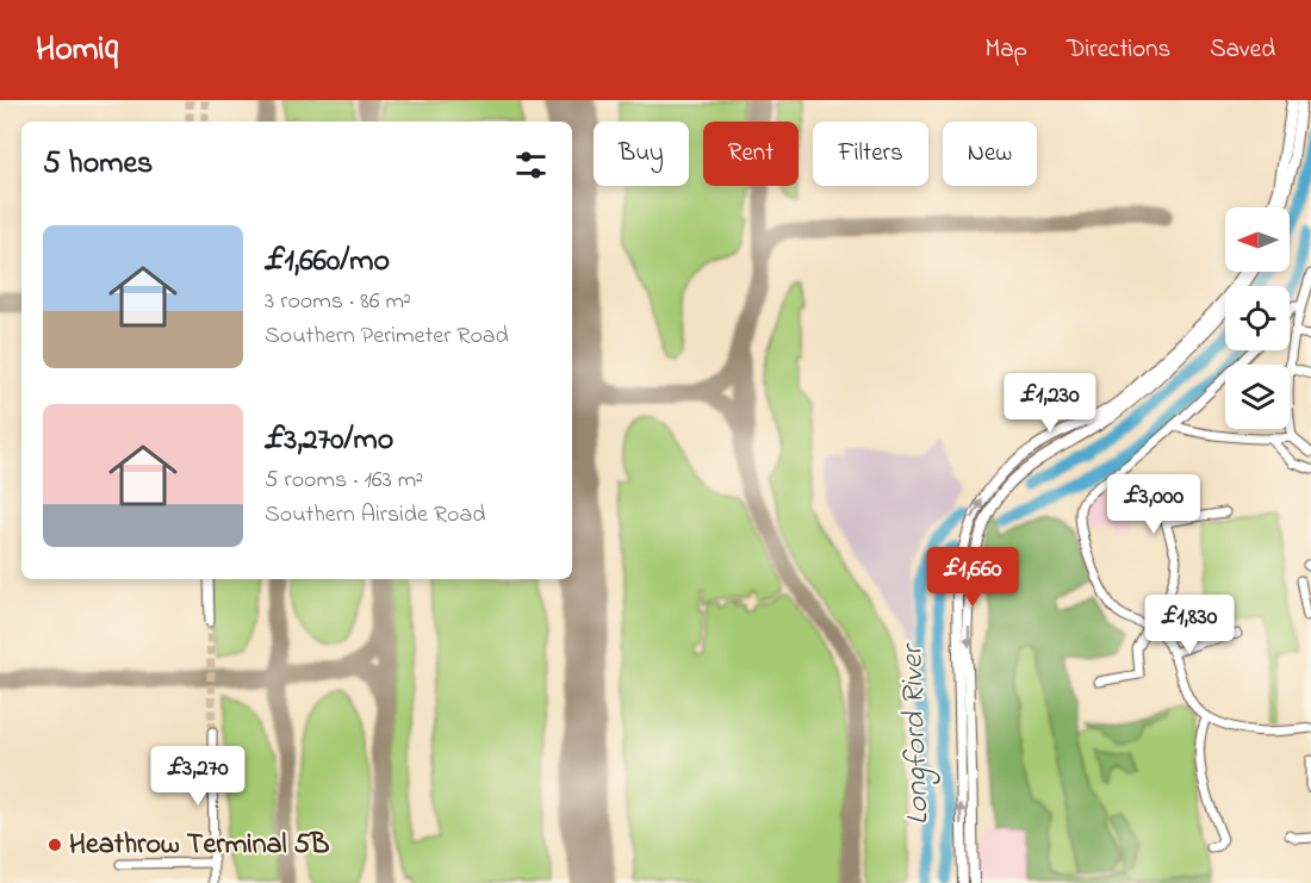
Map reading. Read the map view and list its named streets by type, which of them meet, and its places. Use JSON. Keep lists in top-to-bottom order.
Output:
{
  "water": ["Longford River"],
  "places": ["Heathrow Terminal 5B"],
  "north": "left",
  "page": {
    "header": "Homiq",
    "nav": ["Map", "Directions", "Saved"],
    "chip": [
      "Buy",
      "Rent",
      "Filters",
      "New"
    ],
    "heading": "5 homes",
    "list": [
      {
        "name": "£1,660/mo",
        "note": "3 rooms · 86 m² · Southern Perimeter Road"
      },
      {
        "name": "£3,270/mo",
        "note": "5 rooms · 163 m² · Southern Airside Road"
      }
    ],
    "price": [
      "£1,230",
      "£3,000",
      "£1,660",
      "£1,830",
      "£3,270"
    ]
  }
}
